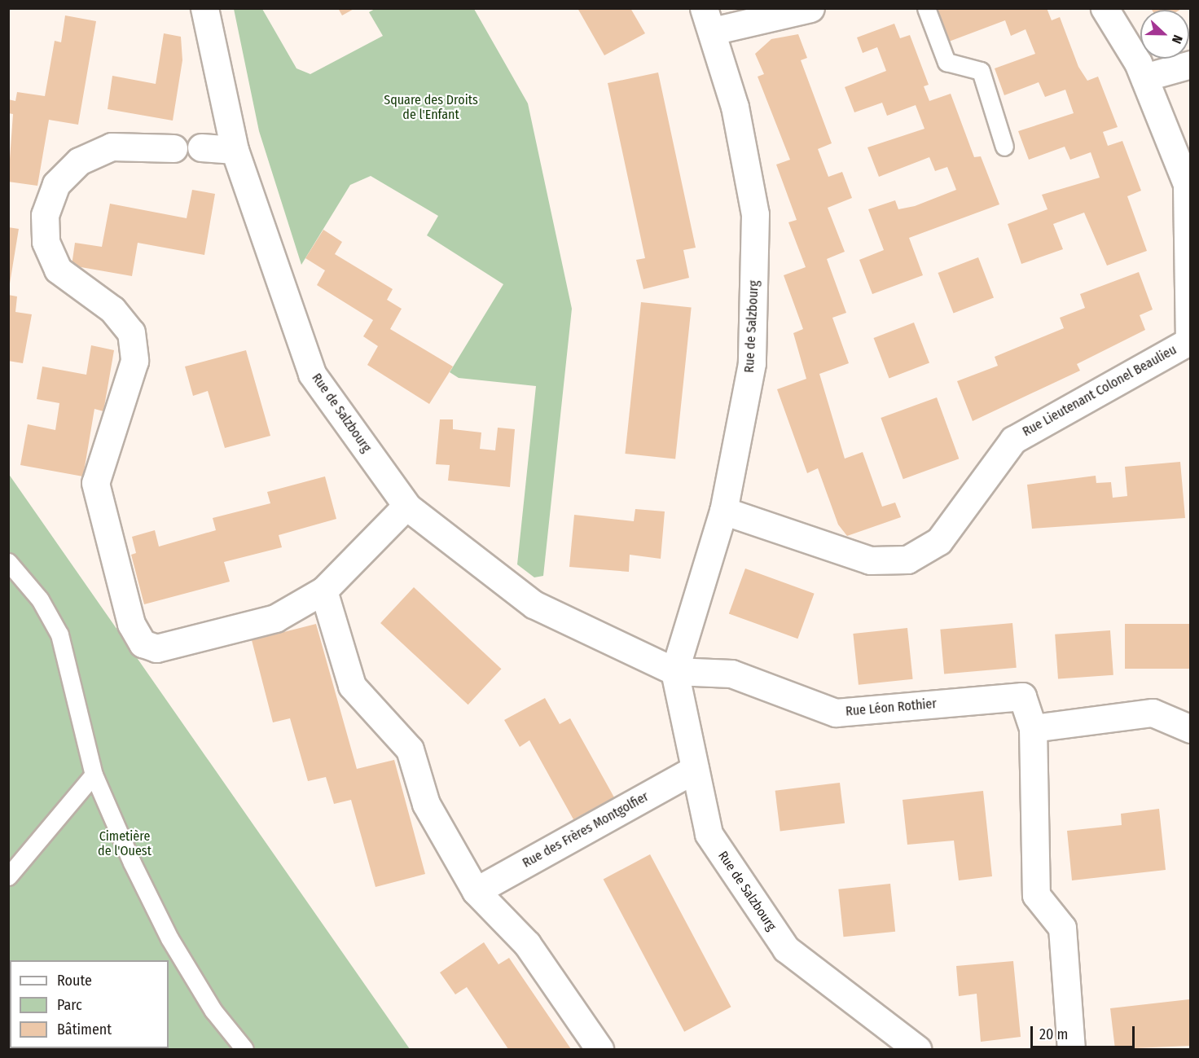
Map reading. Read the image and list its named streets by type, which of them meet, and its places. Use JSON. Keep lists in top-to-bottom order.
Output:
{
  "streets": {
    "street": [
      "Rue de Salzbourg",
      "Rue Lieutenant Colonel Beaulieu",
      "Rue Léon Rothier",
      "Rue des Frères Montgolfier"
    ]
  },
  "crossings": [
    ["Rue de Salzbourg", "Rue Lieutenant Colonel Beaulieu"],
    ["Rue de Salzbourg", "Rue Léon Rothier"],
    ["Rue de Salzbourg", "Rue des Frères Montgolfier"]
  ],
  "parks": ["Square des Droits de l'Enfant", "Cimetière de l'Ouest"],
  "legend": ["Route", "Parc", "Bâtiment"],
  "scale_bar": "20 m",
  "north": "right"
}
